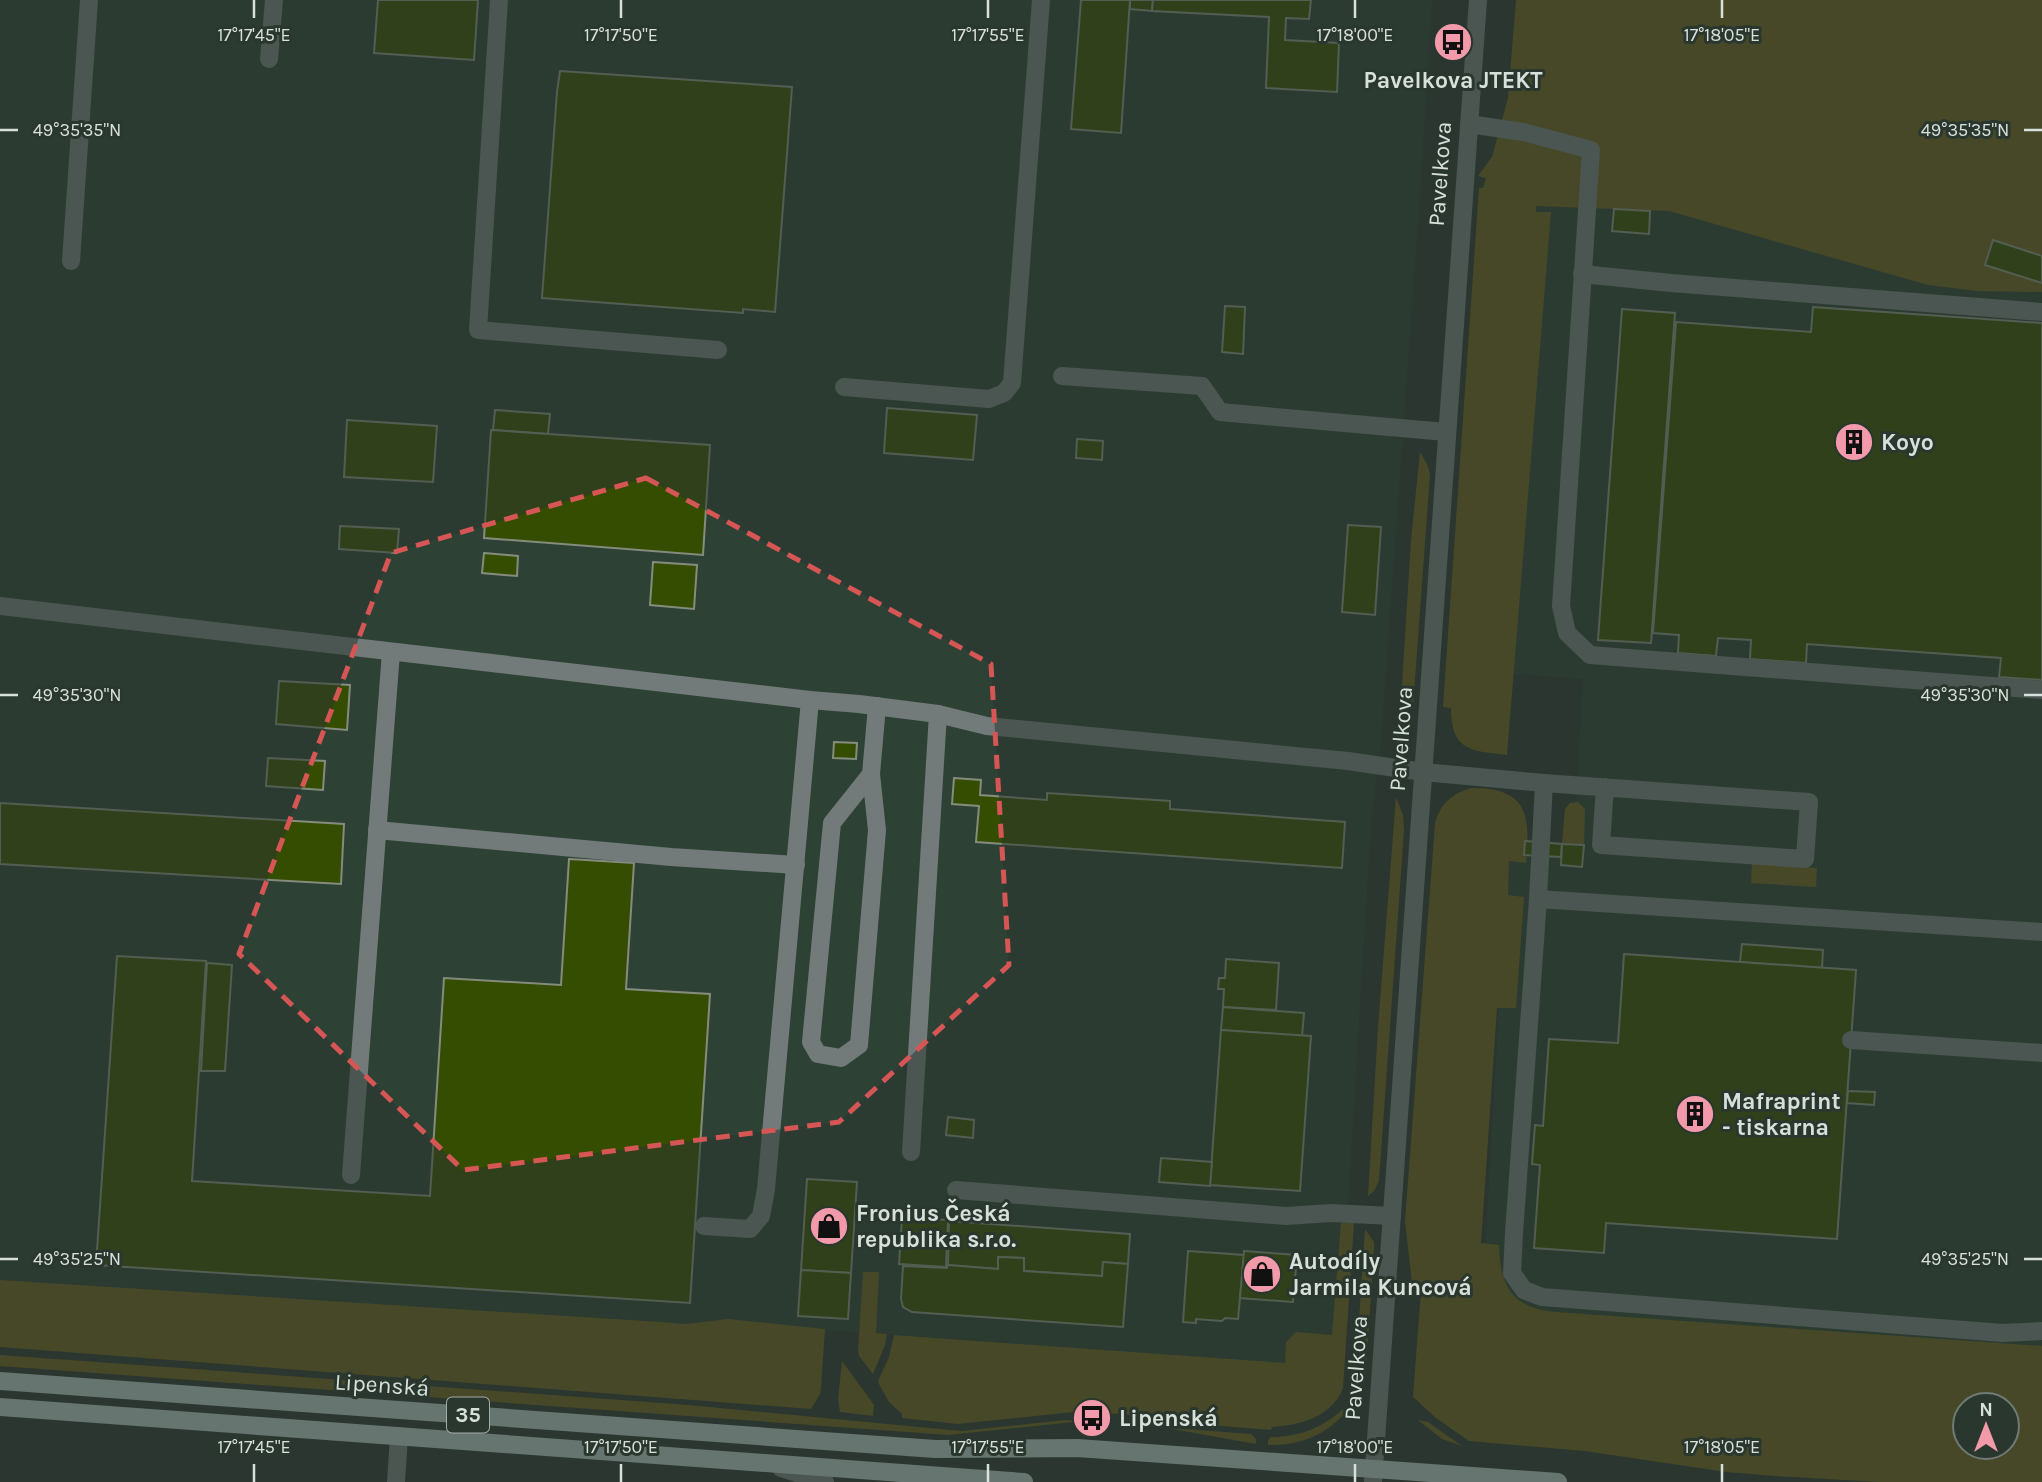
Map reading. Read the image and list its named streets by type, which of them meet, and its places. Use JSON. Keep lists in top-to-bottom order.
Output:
{
  "streets": {
    "main road": ["Lipenská", "35"],
    "street": ["Pavelkova"]
  },
  "crossings": [
    ["Pavelkova", "Lipenská"]
  ],
  "places": {
    "bus stop": ["Pavelkova JTEKT", "Lipenská"],
    "building": ["Koyo", "Mafraprint - tiskarna"],
    "shop": ["Fronius Česká republika s.r.o.", "Autodíly Jarmila Kuncová"]
  },
  "north": "top",
  "coordinates": [
    "17°17'45\"E",
    "17°17'50\"E",
    "17°17'55\"E",
    "17°18'00\"E",
    "17°18'05\"E",
    "49°35'35\"N",
    "49°35'30\"N",
    "49°35'25\"N"
  ]
}
